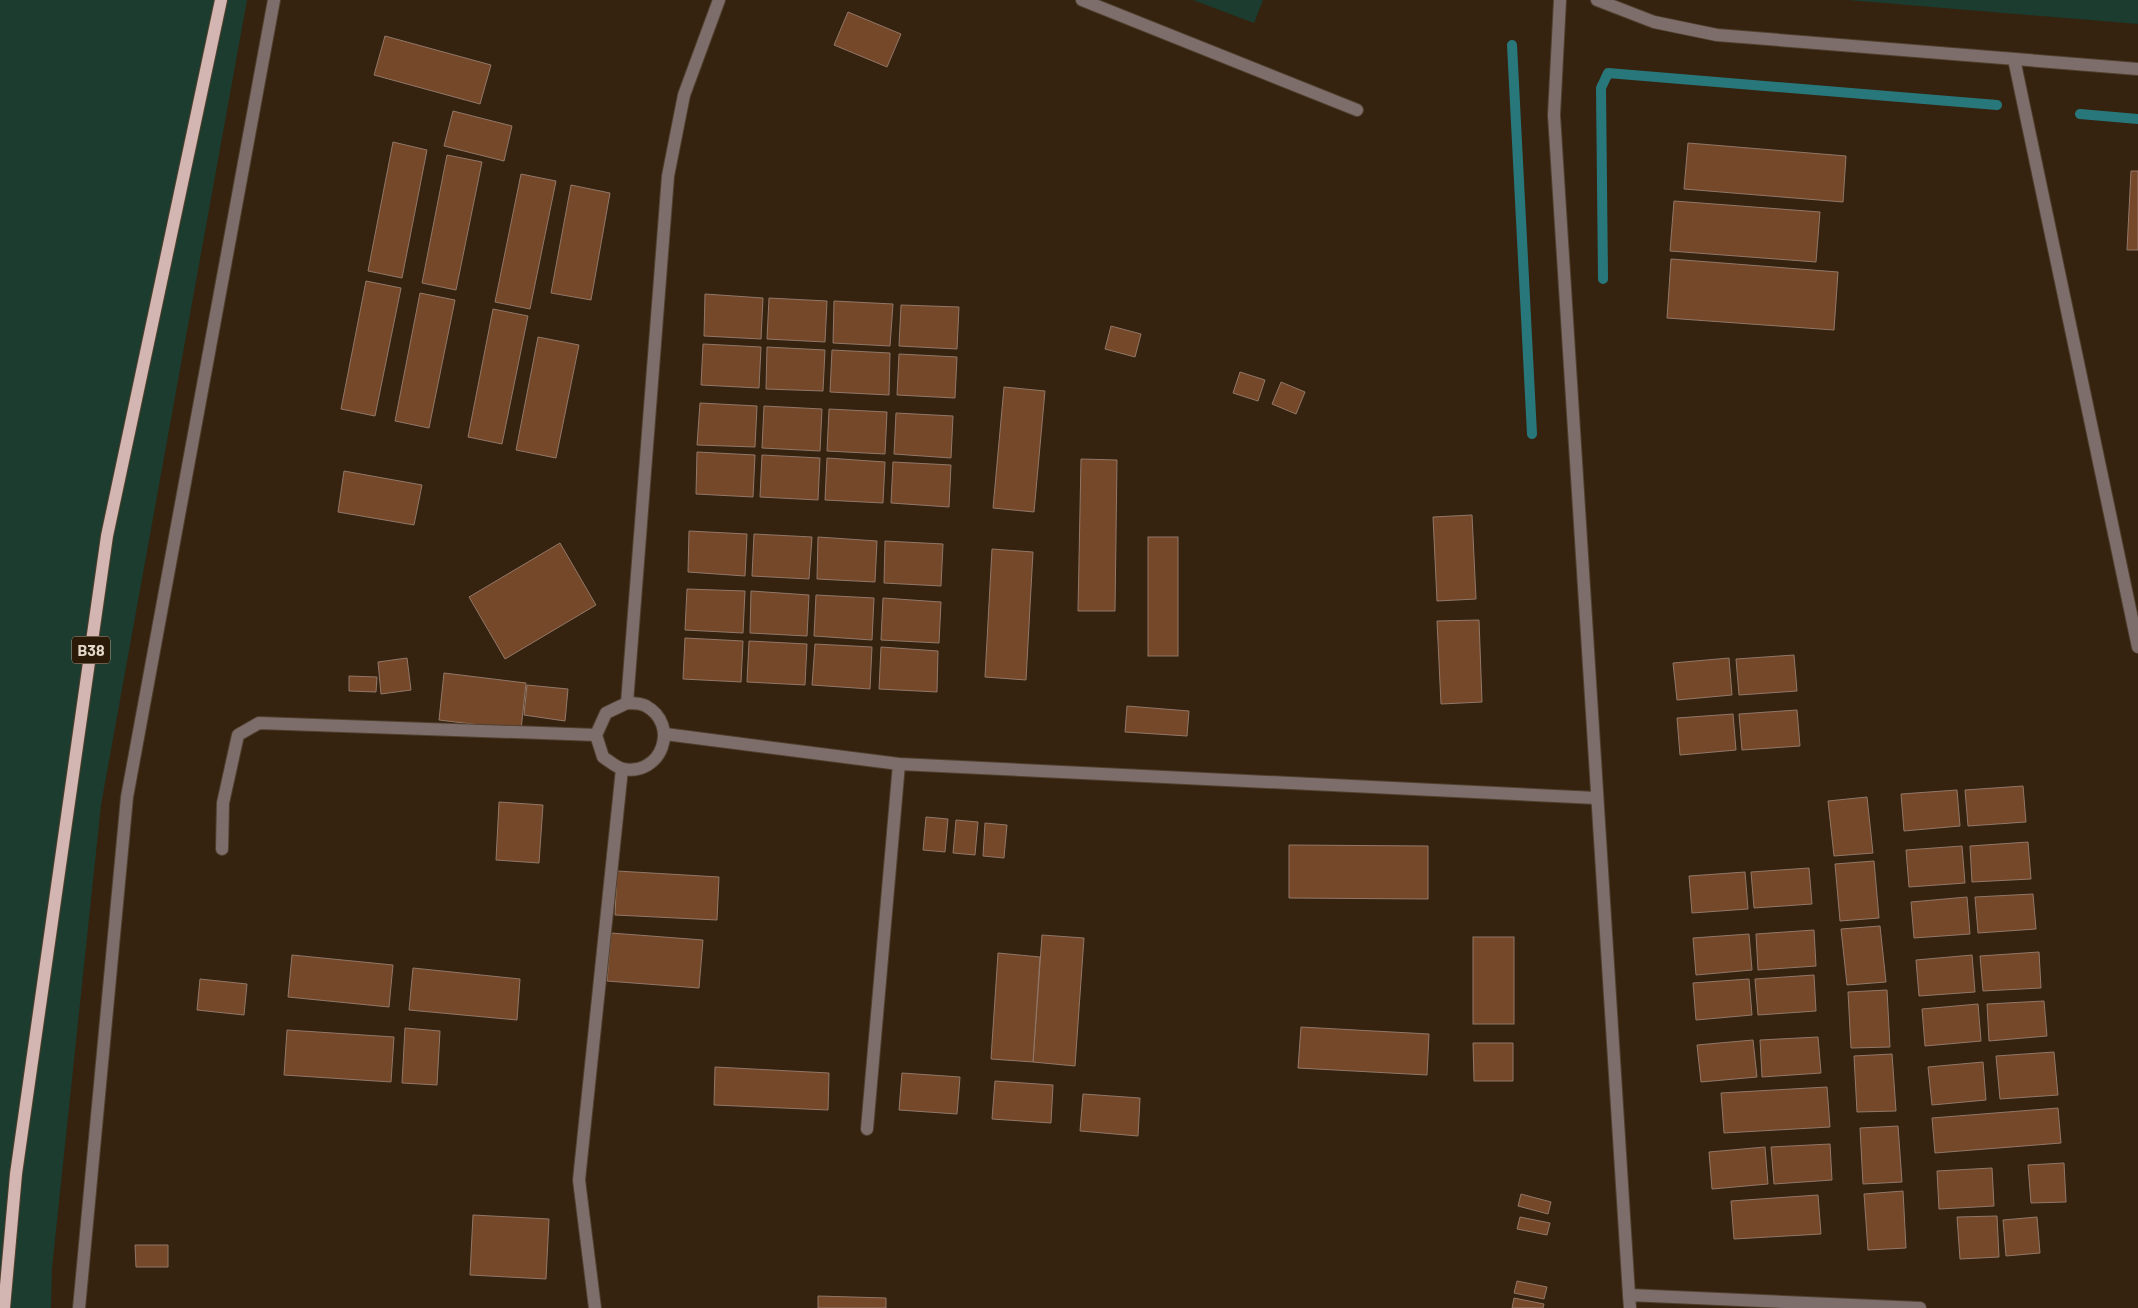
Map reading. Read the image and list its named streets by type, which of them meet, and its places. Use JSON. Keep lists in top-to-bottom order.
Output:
{
  "streets": {
    "main road": ["B38"]
  }
}
